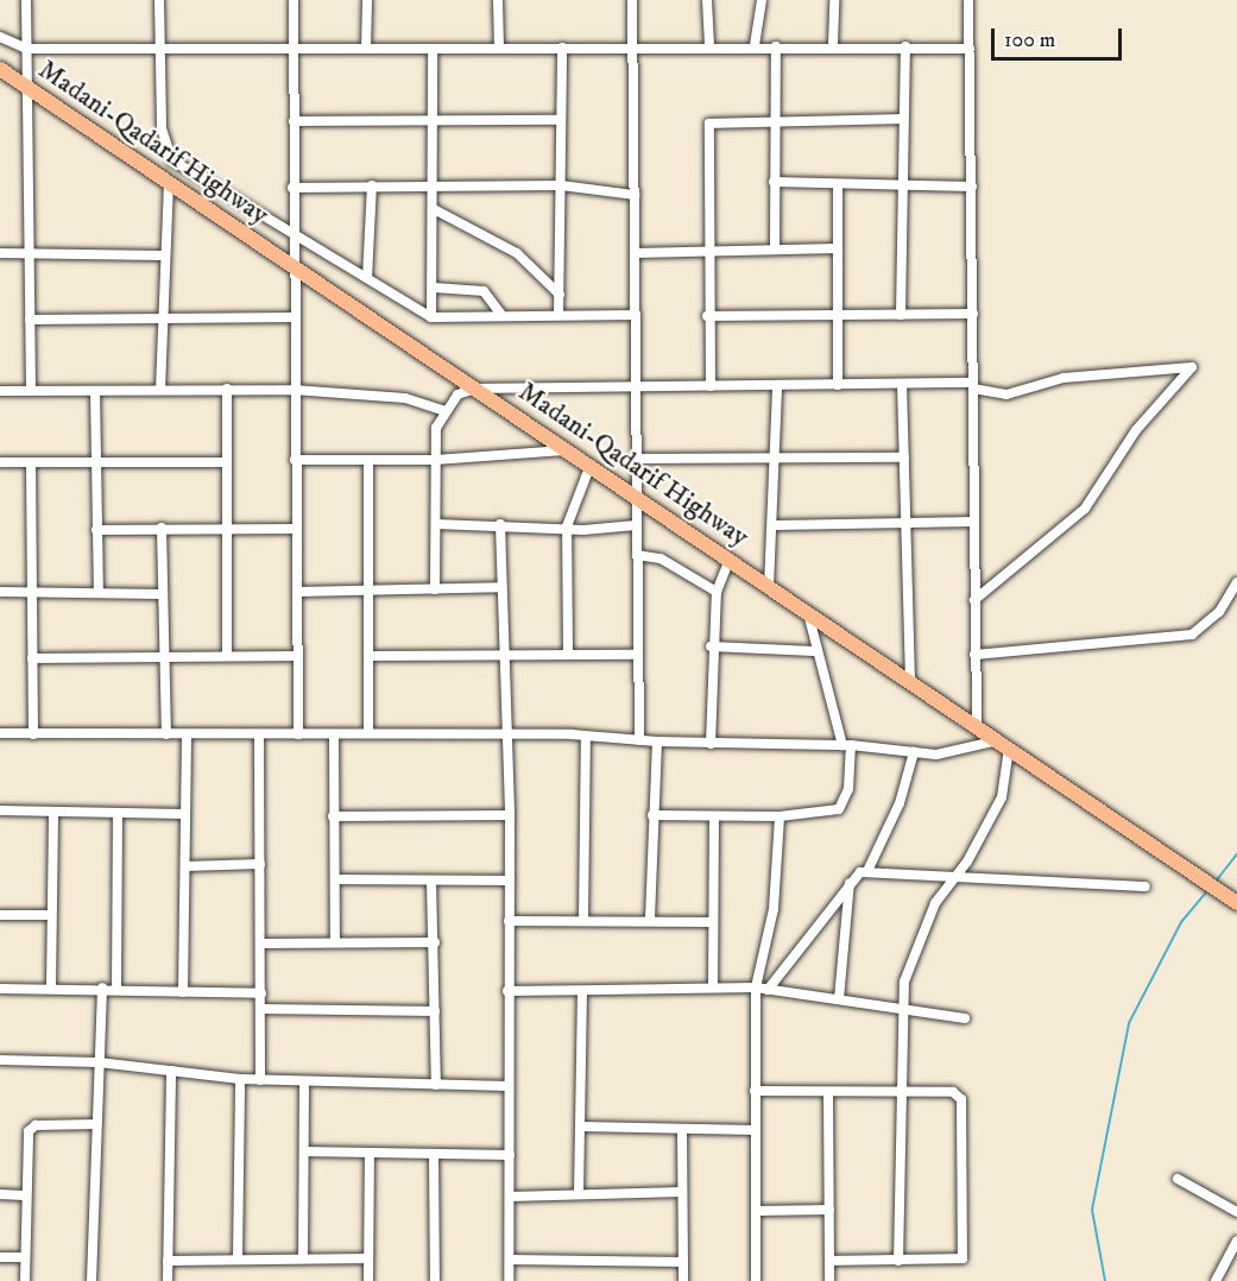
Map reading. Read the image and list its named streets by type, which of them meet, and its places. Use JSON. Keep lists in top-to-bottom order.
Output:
{
  "streets": {
    "highway": ["Madani-Qadarif Highway"]
  },
  "scale_bar": "100 m"
}
